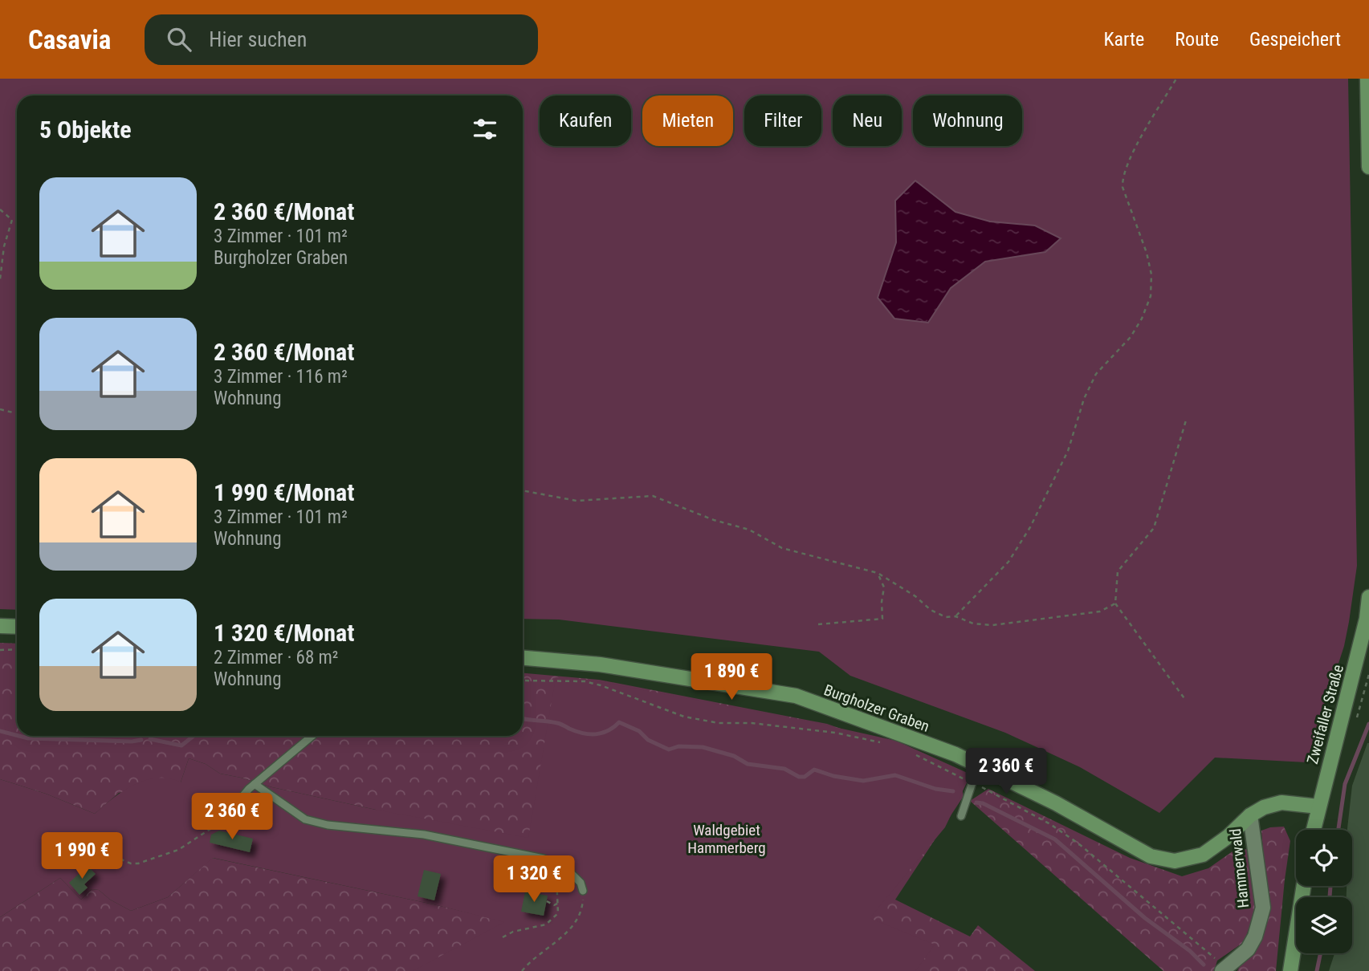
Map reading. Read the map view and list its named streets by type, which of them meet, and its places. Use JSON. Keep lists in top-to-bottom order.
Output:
{
  "streets": {
    "main road": ["Burgholzer Graben", "Zweifaller Straße"],
    "street": ["Hammerwald"]
  },
  "crossings": [
    ["Burgholzer Graben", "Zweifaller Straße"],
    ["Burgholzer Graben", "Hammerwald"]
  ],
  "parks": ["Waldgebiet Hammerberg"],
  "page": {
    "header": "Casavia",
    "search": "Hier suchen",
    "nav": ["Karte", "Route", "Gespeichert"],
    "chip": [
      "Kaufen",
      "Mieten",
      "Filter",
      "Neu",
      "Wohnung"
    ],
    "heading": "5 Objekte",
    "list": [
      {
        "name": "2 360 €/Monat",
        "note": "3 Zimmer · 101 m² · Burgholzer Graben"
      },
      {
        "name": "2 360 €/Monat",
        "note": "3 Zimmer · 116 m² · Wohnung"
      },
      {
        "name": "1 990 €/Monat",
        "note": "3 Zimmer · 101 m² · Wohnung"
      },
      {
        "name": "1 320 €/Monat",
        "note": "2 Zimmer · 68 m² · Wohnung"
      }
    ],
    "price": [
      "1 890 €",
      "2 360 €",
      "2 360 €",
      "1 990 €",
      "1 320 €"
    ]
  }
}
